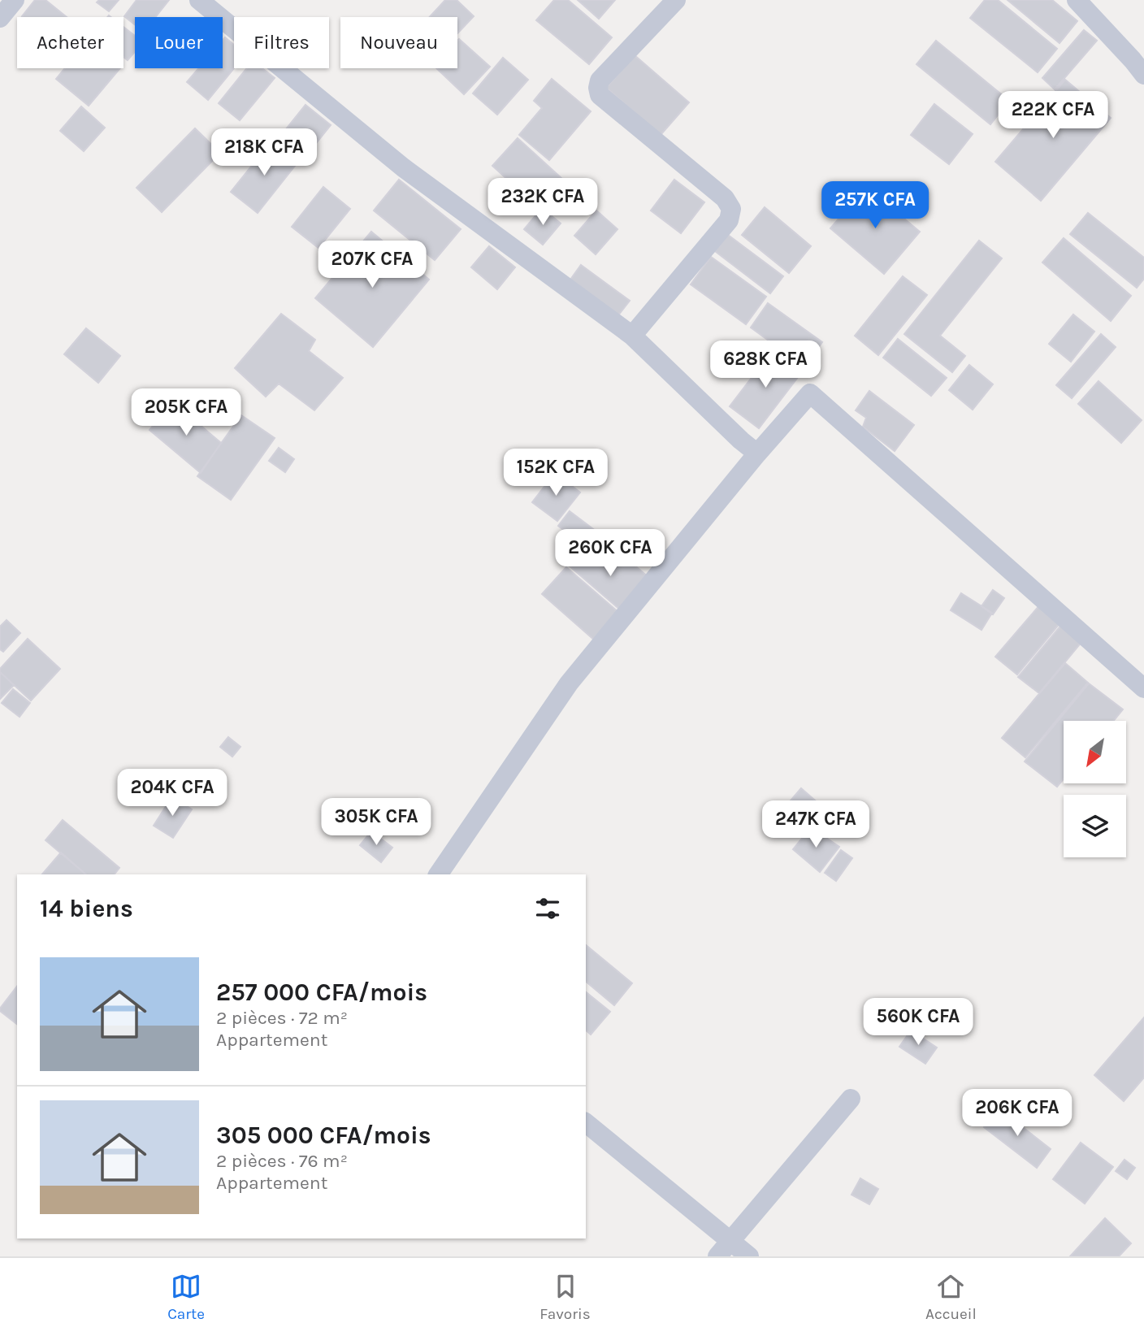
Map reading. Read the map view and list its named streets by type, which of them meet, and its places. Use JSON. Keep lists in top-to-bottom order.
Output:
{
  "north": "bottom left",
  "page": {
    "chip": [
      "Acheter",
      "Louer",
      "Filtres",
      "Nouveau"
    ],
    "price": [
      "222K CFA",
      "218K CFA",
      "232K CFA",
      "257K CFA",
      "207K CFA",
      "628K CFA",
      "205K CFA",
      "152K CFA",
      "260K CFA",
      "204K CFA",
      "305K CFA",
      "247K CFA",
      "560K CFA",
      "206K CFA"
    ],
    "heading": "14 biens",
    "list": [
      {
        "name": "257 000 CFA/mois",
        "note": "2 pièces · 72 m² · Appartement"
      },
      {
        "name": "305 000 CFA/mois",
        "note": "2 pièces · 76 m² · Appartement"
      }
    ],
    "tabs": ["Carte", "Favoris", "Accueil"]
  }
}
